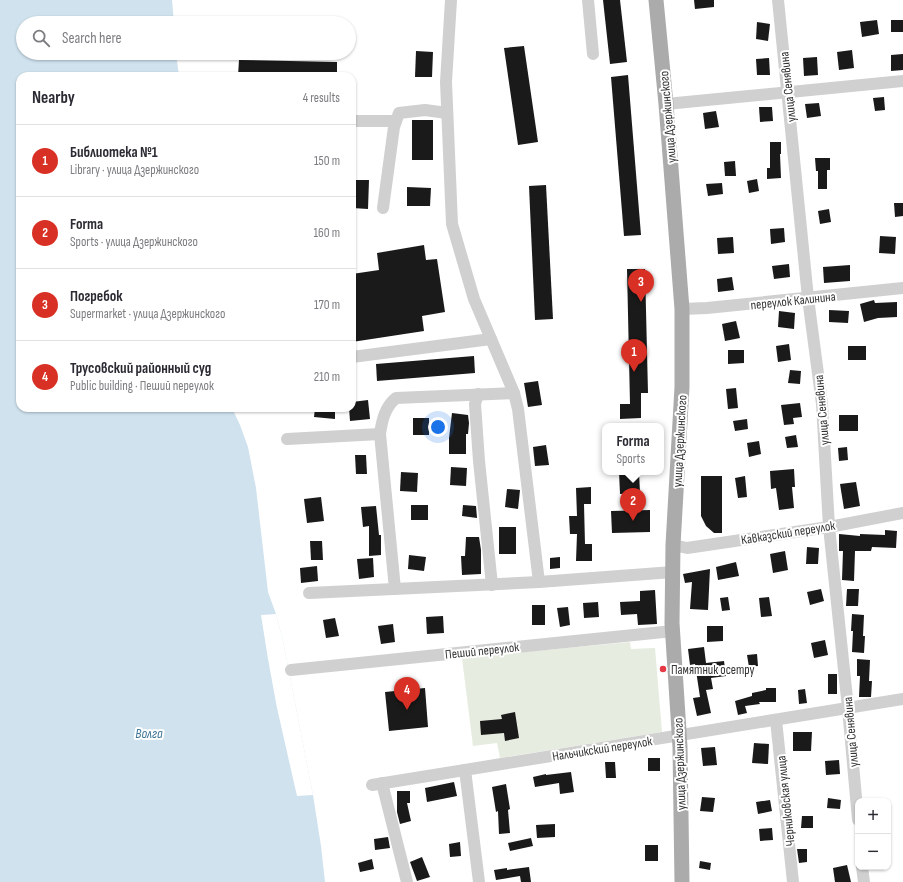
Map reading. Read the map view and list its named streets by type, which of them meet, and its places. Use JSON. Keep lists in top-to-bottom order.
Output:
{
  "streets": {
    "main road": ["улица Дзержинского"],
    "street": [
      "улица Сенявина",
      "переулок Калинина",
      "Кавказский переулок",
      "Пеший переулок",
      "Нальчикский переулок",
      "Черниковская улица"
    ]
  },
  "crossings": [
    ["улица Сенявина", "переулок Калинина"],
    ["улица Сенявина", "Кавказский переулок"],
    ["улица Сенявина", "Нальчикский переулок"],
    ["улица Дзержинского", "переулок Калинина"],
    ["улица Дзержинского", "Кавказский переулок"],
    ["улица Дзержинского", "Пеший переулок"],
    ["улица Дзержинского", "Нальчикский переулок"],
    ["Нальчикский переулок", "Черниковская улица"]
  ],
  "water": ["Волга"],
  "places": ["Памятник осетру"],
  "page": {
    "search": "Search here",
    "heading": ["Nearby", "4 results"],
    "list": [
      {
        "mark": "1",
        "name": "Библиотека №1",
        "note": "Library · улица Дзержинского",
        "value": "150 m"
      },
      {
        "mark": "2",
        "name": "Forma",
        "note": "Sports · улица Дзержинского",
        "value": "160 m"
      },
      {
        "mark": "3",
        "name": "Погребок",
        "note": "Supermarket · улица Дзержинского",
        "value": "170 m"
      },
      {
        "mark": "4",
        "name": "Трусовский районный суд",
        "note": "Public building · Пеший переулок",
        "value": "210 m"
      }
    ],
    "pins": [
      "3",
      "1",
      "2",
      "4"
    ],
    "popup": ["Forma", "Sports"],
    "map_buttons": ["+", "−"]
  }
}
